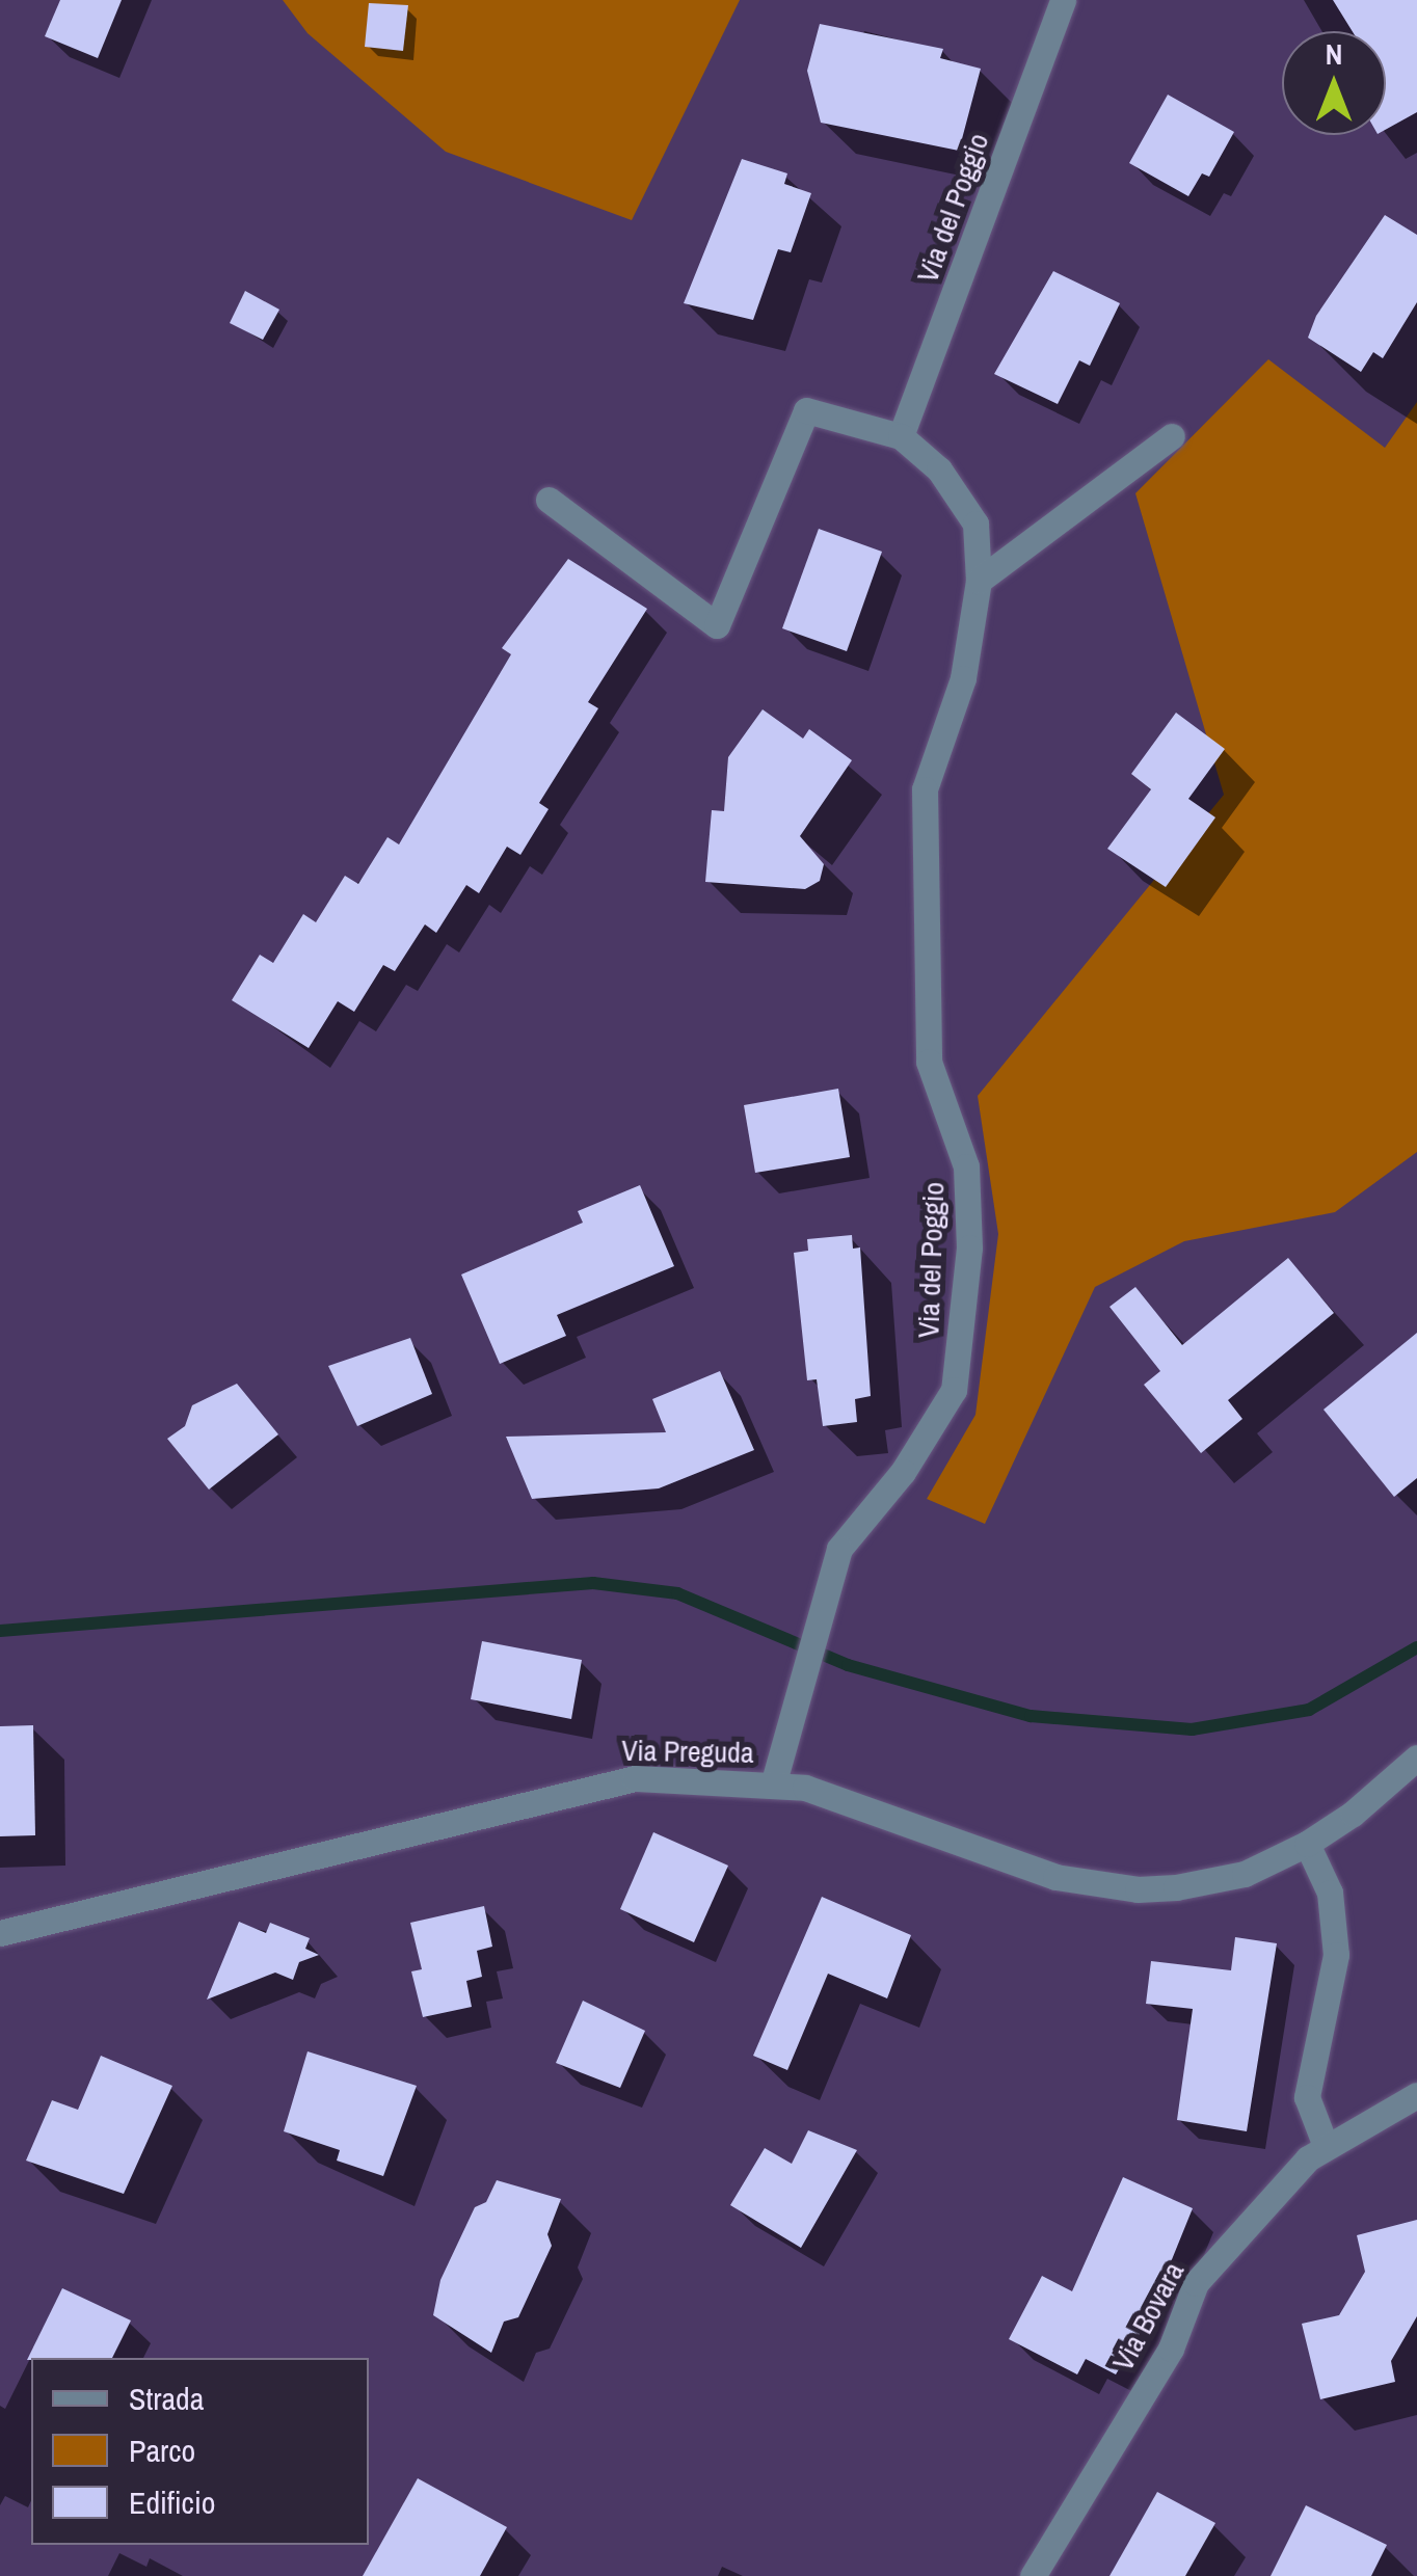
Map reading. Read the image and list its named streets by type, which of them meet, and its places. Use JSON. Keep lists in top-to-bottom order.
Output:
{
  "streets": {
    "street": ["Via del Poggio", "Via Preguda", "Via Bovara"]
  },
  "crossings": [
    ["Via del Poggio", "Via Preguda"]
  ],
  "legend": ["Strada", "Parco", "Edificio"],
  "north": "top"
}
